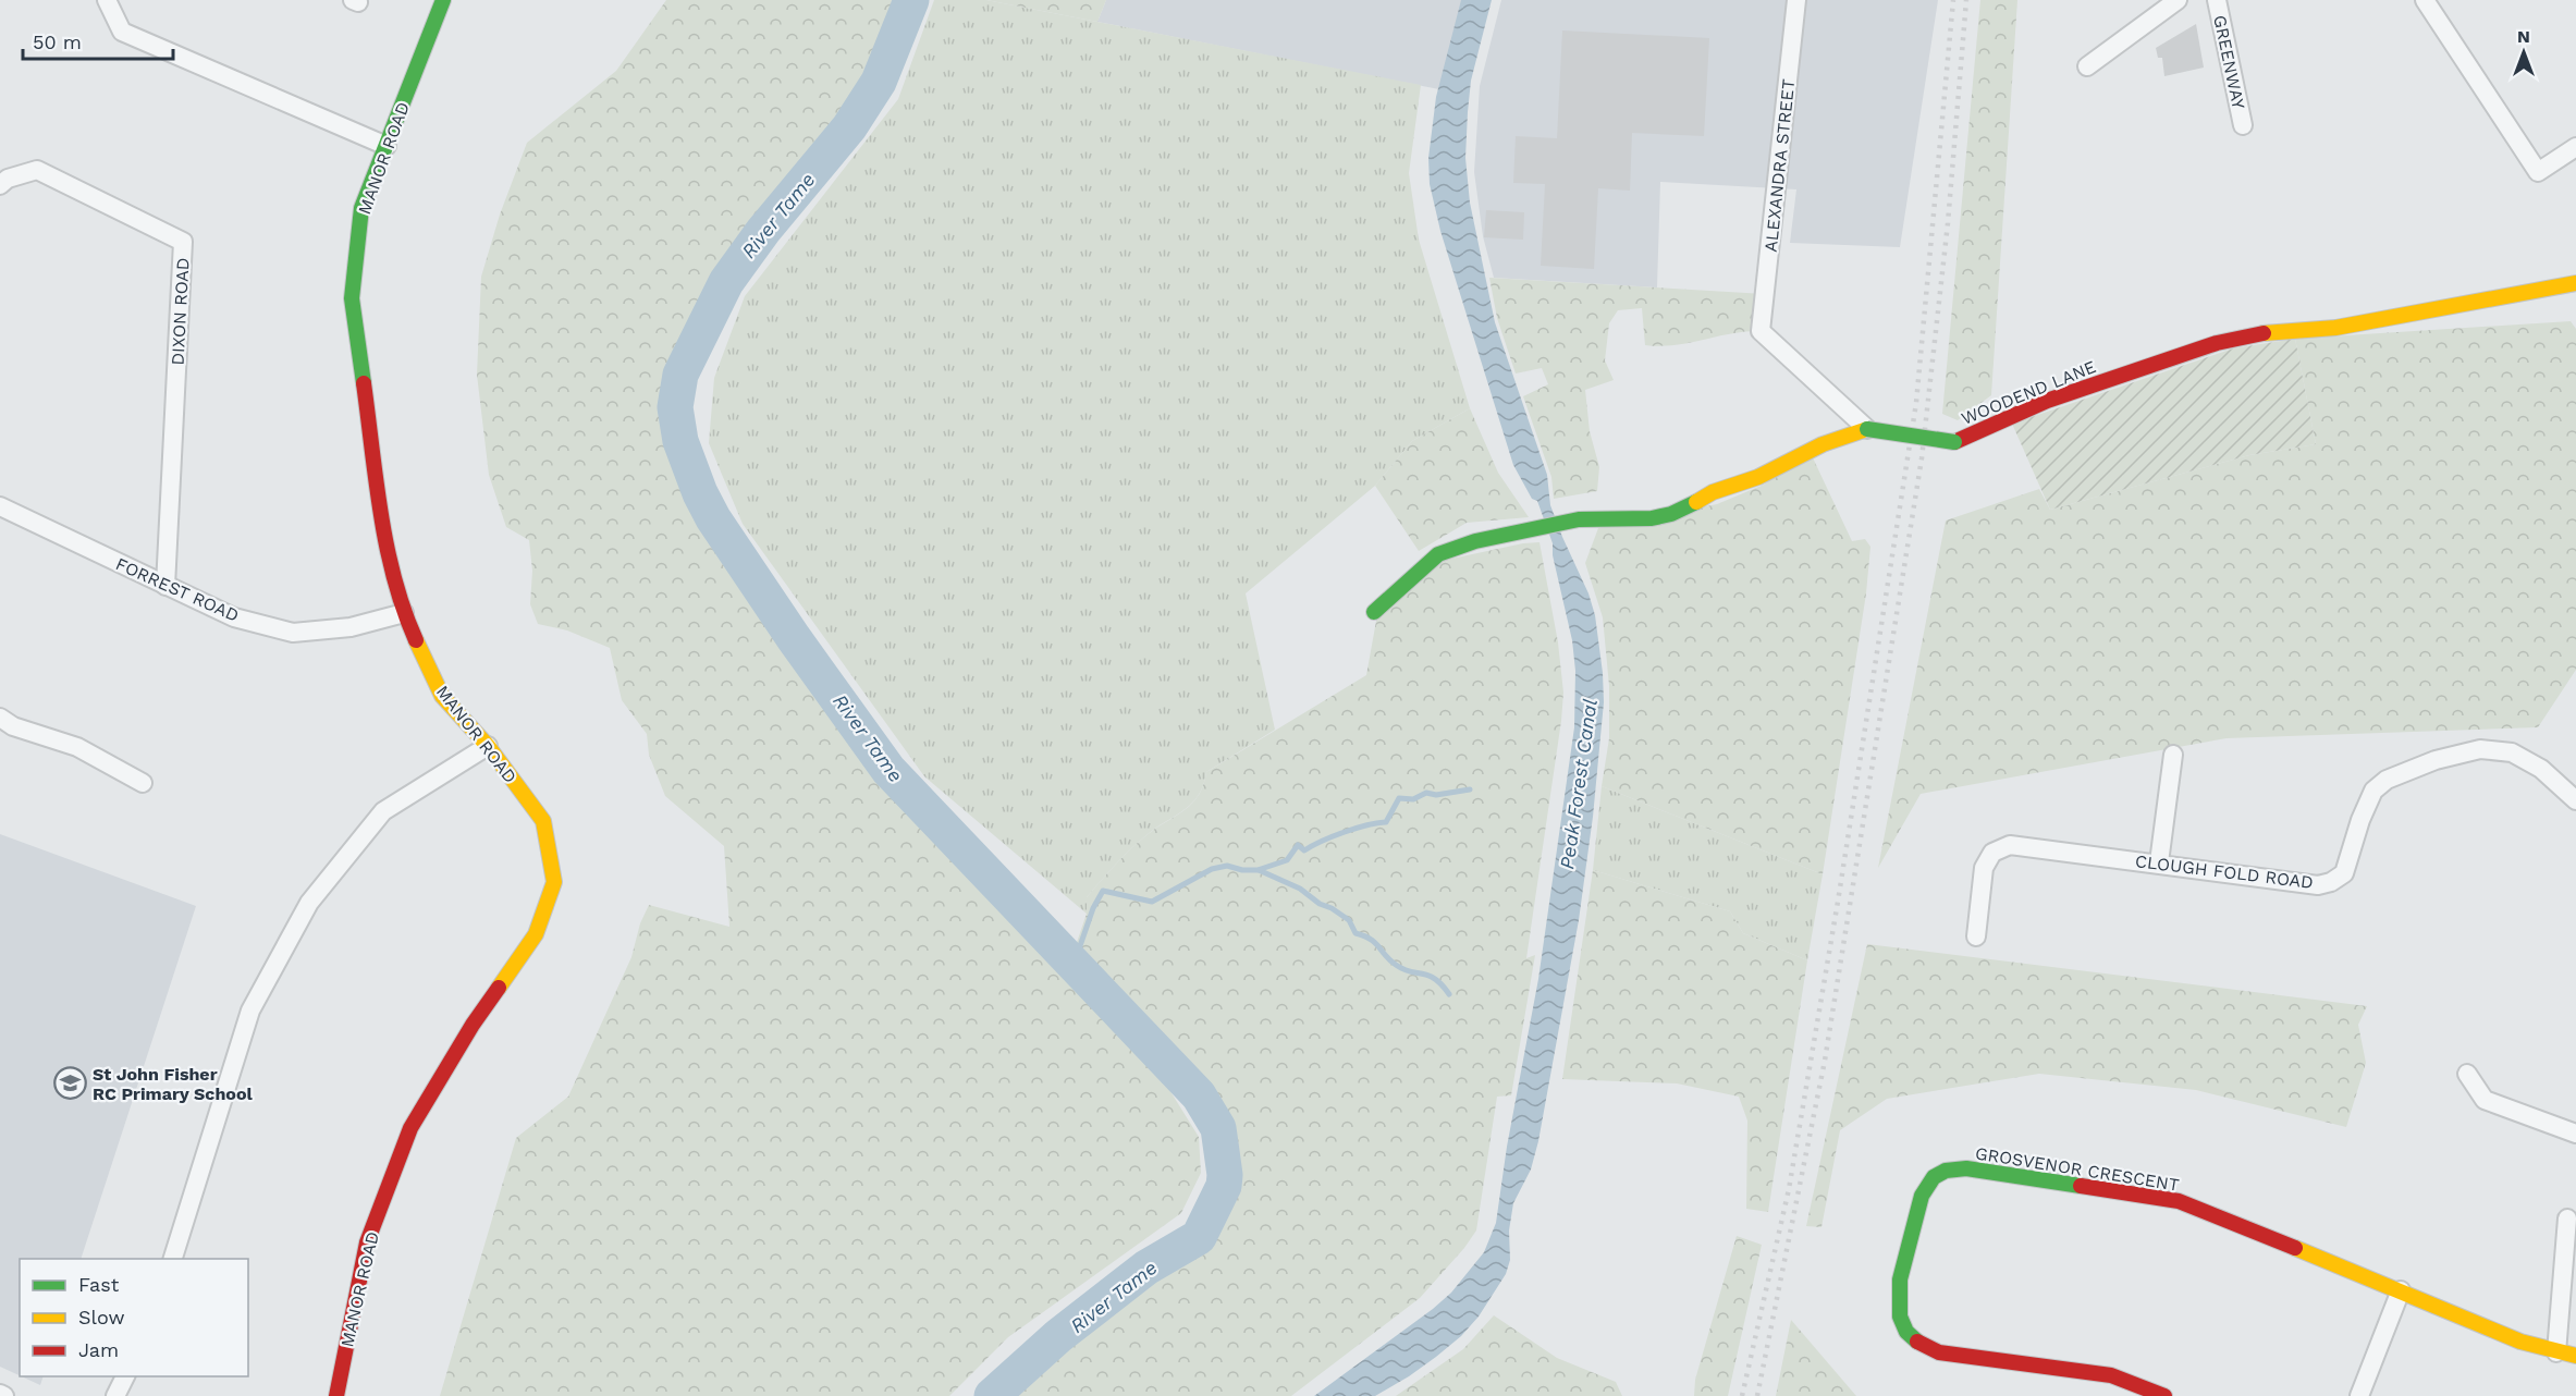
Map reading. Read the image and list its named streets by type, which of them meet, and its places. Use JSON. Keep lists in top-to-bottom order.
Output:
{
  "streets": {
    "street": [
      "GREENWAY",
      "MANOR ROAD",
      "ALEXANDRA STREET",
      "DIXON ROAD",
      "WOODEND LANE",
      "FORREST ROAD",
      "CLOUGH FOLD ROAD",
      "GROSVENOR CRESCENT"
    ]
  },
  "crossings": [
    ["MANOR ROAD", "FORREST ROAD"],
    ["ALEXANDRA STREET", "WOODEND LANE"],
    ["DIXON ROAD", "FORREST ROAD"]
  ],
  "water": ["River Tame", "Peak Forest Canal"],
  "places": {
    "school or university": ["St John Fisher RC Primary School"]
  },
  "legend": ["Fast", "Slow", "Jam"],
  "scale_bar": "50 m",
  "north": "top"
}
